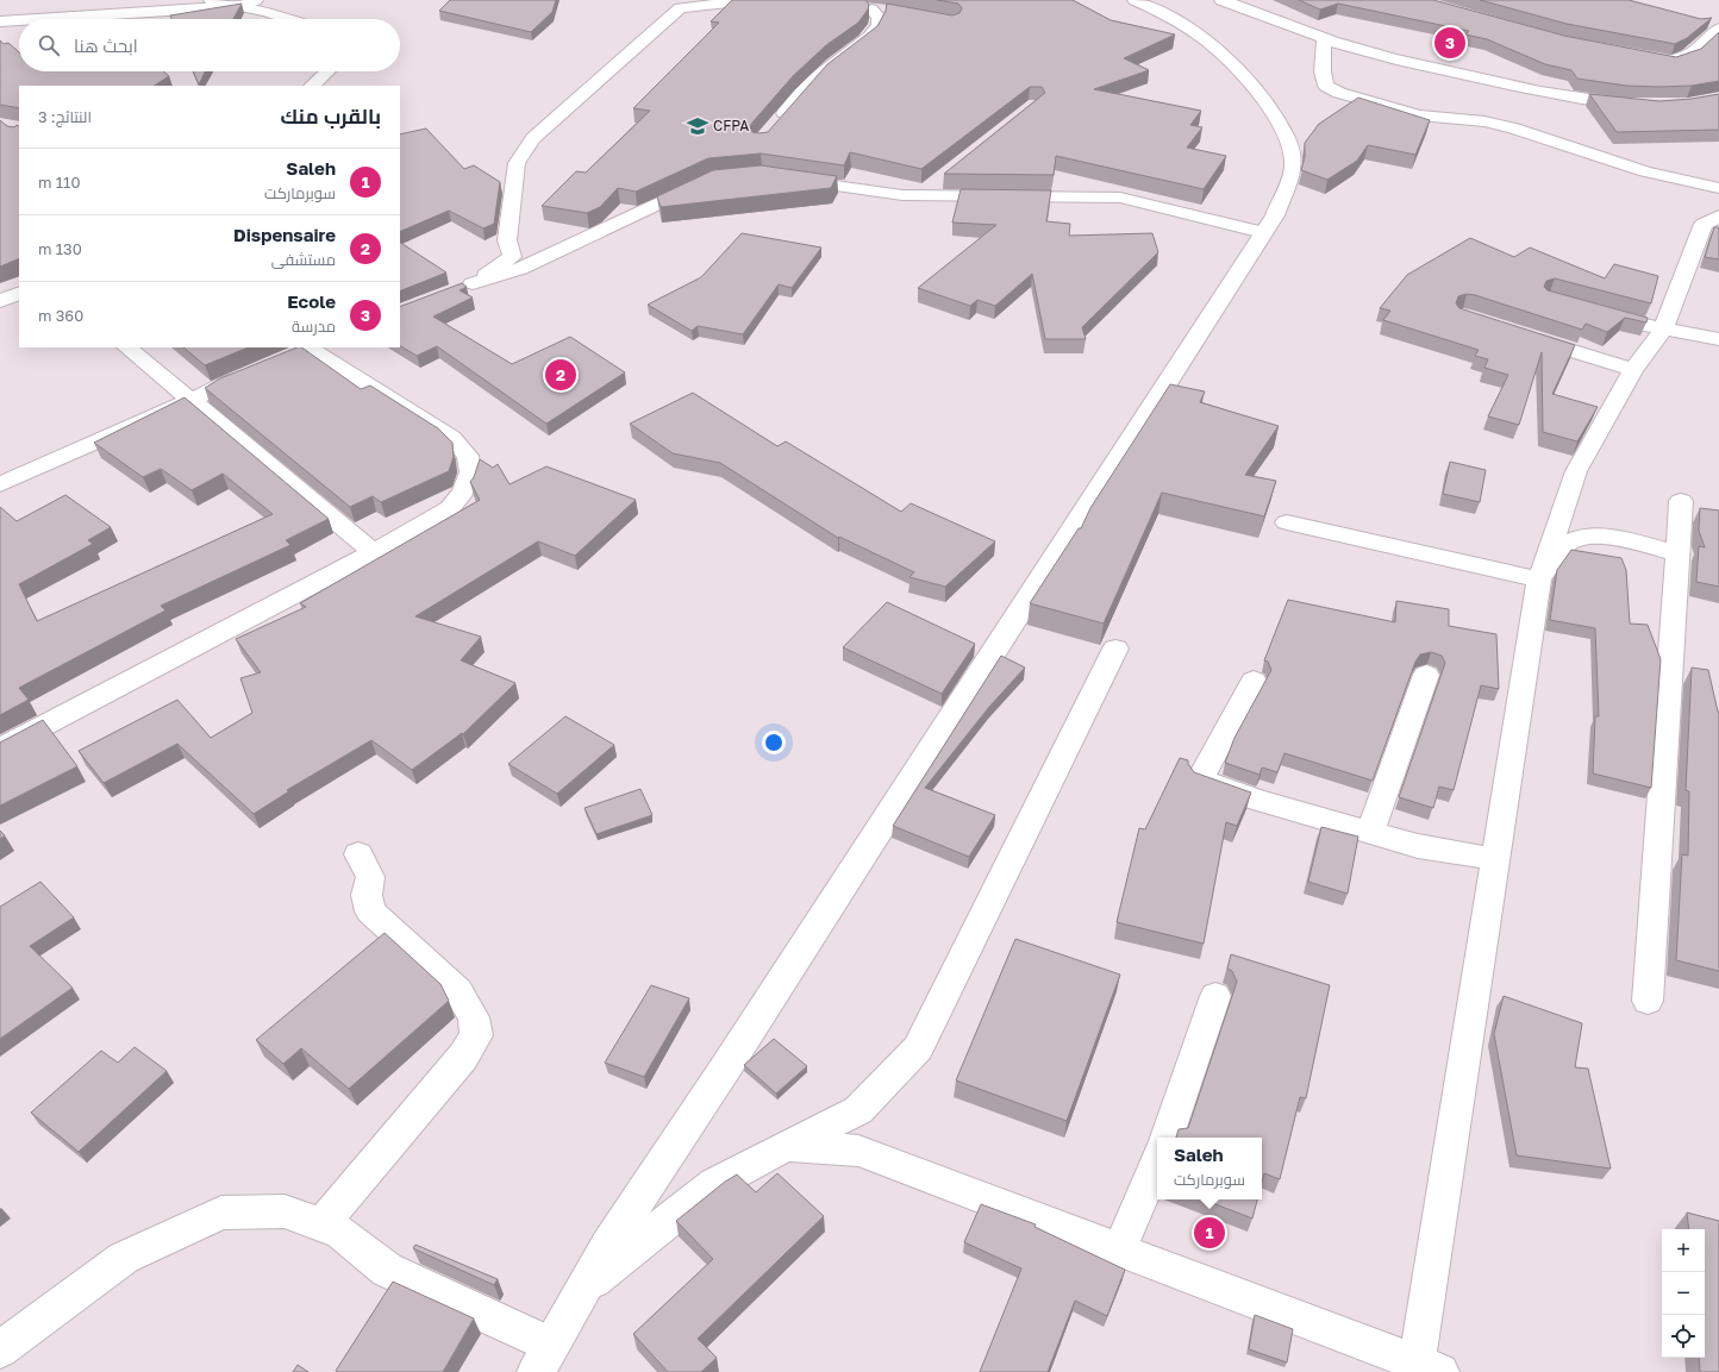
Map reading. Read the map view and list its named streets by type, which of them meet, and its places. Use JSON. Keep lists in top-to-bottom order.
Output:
{
  "places": {
    "school or university": ["CFPA"]
  },
  "page": {
    "search": "ابحث هنا",
    "pins": ["3", "2", "1"],
    "heading": ["بالقرب منك", "النتائج: 3"],
    "list": [
      {
        "mark": "1",
        "name": "Saleh",
        "note": "سوبرماركت",
        "value": "110 m"
      },
      {
        "mark": "2",
        "name": "Dispensaire",
        "note": "مستشفى",
        "value": "130 m"
      },
      {
        "mark": "3",
        "name": "Ecole",
        "note": "مدرسة",
        "value": "360 m"
      }
    ],
    "popup": ["Saleh", "سوبرماركت"],
    "map_buttons": ["+", "−"]
  }
}
